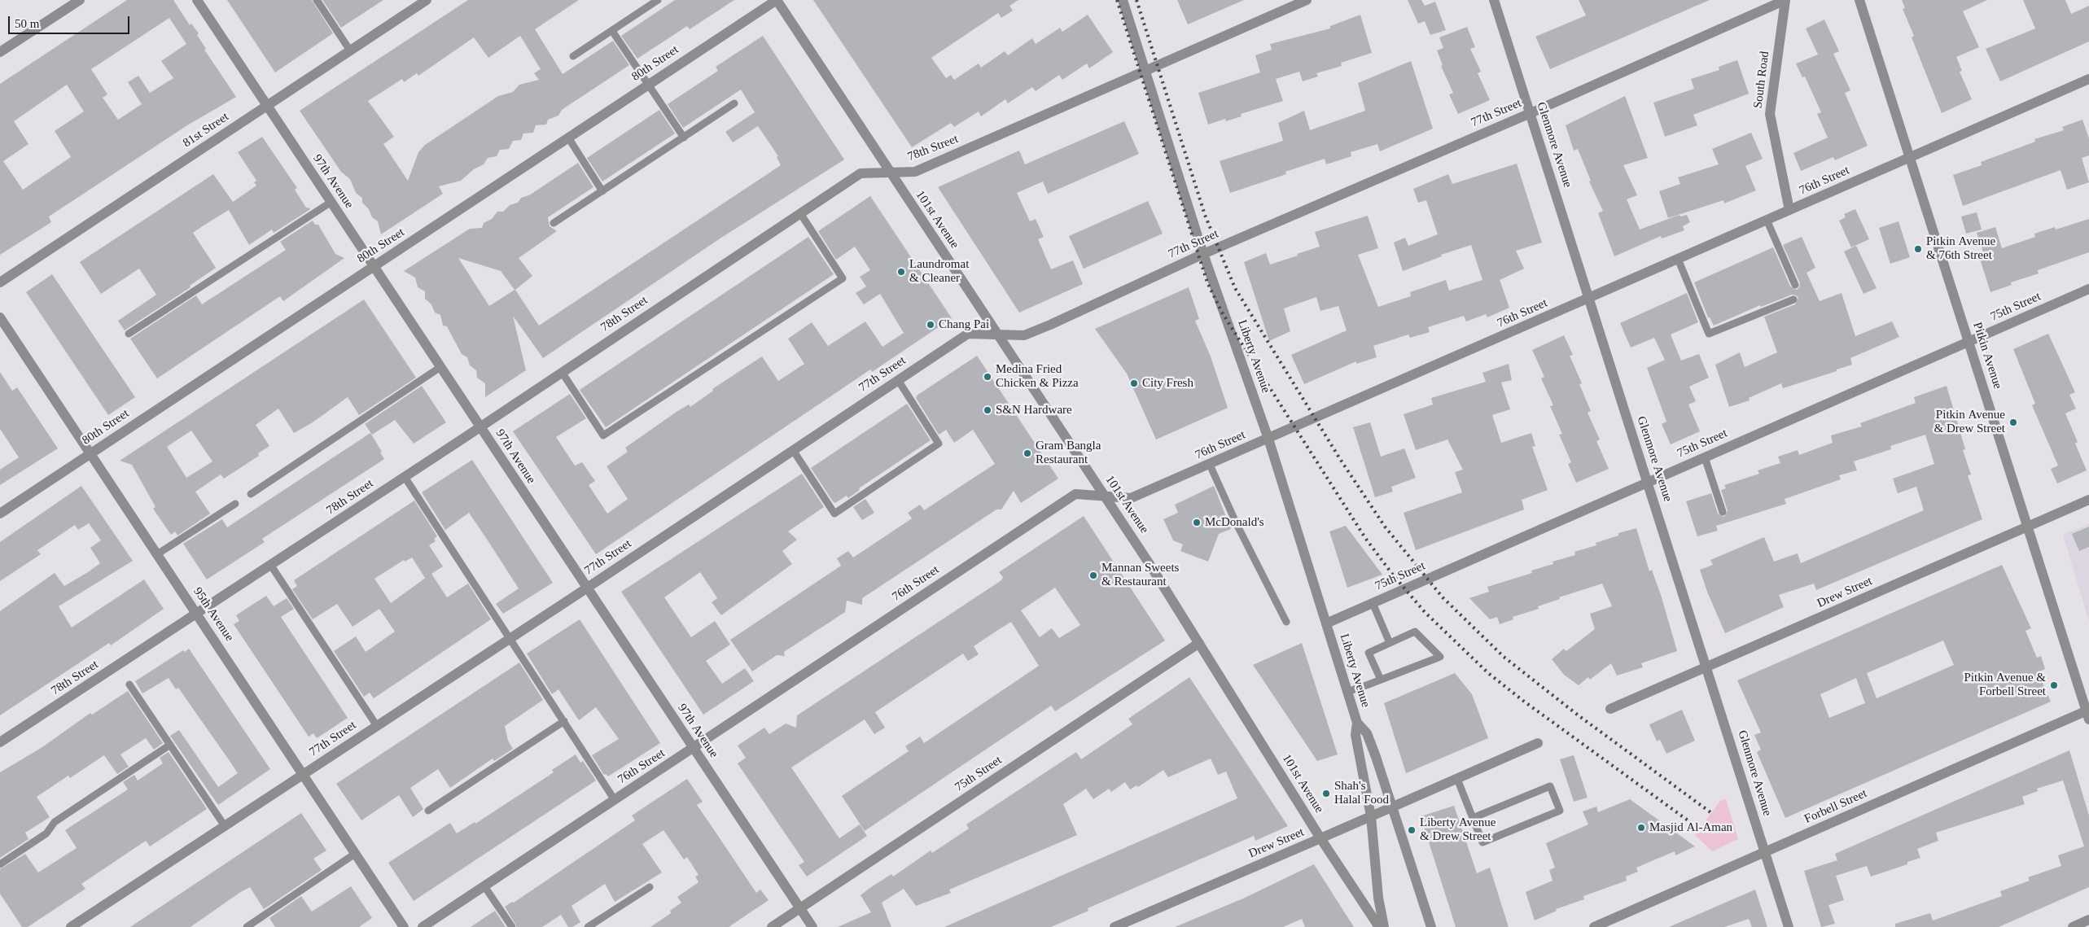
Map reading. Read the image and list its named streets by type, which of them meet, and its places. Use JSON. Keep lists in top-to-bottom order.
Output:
{
  "streets": {
    "street": [
      "80th Street",
      "South Road",
      "77th Street",
      "81st Street",
      "Glenmore Avenue",
      "78th Street",
      "76th Street",
      "97th Avenue",
      "101st Avenue",
      "75th Street",
      "Pitkin Avenue",
      "Liberty Avenue",
      "Drew Street",
      "95th Avenue",
      "Forbell Street"
    ]
  },
  "crossings": [
    ["80th Street", "97th Avenue"],
    ["80th Street", "101st Avenue"],
    ["80th Street", "95th Avenue"],
    ["South Road", "77th Street"],
    ["South Road", "76th Street"],
    ["77th Street", "Glenmore Avenue"],
    ["77th Street", "97th Avenue"],
    ["77th Street", "101st Avenue"],
    ["77th Street", "Liberty Avenue"],
    ["77th Street", "95th Avenue"],
    ["81st Street", "97th Avenue"],
    ["Glenmore Avenue", "76th Street"],
    ["Glenmore Avenue", "75th Street"],
    ["Glenmore Avenue", "Drew Street"],
    ["Glenmore Avenue", "Forbell Street"],
    ["78th Street", "97th Avenue"],
    ["78th Street", "101st Avenue"],
    ["78th Street", "Liberty Avenue"],
    ["78th Street", "95th Avenue"],
    ["76th Street", "97th Avenue"],
    ["76th Street", "101st Avenue"],
    ["76th Street", "Pitkin Avenue"],
    ["76th Street", "Liberty Avenue"],
    ["97th Avenue", "75th Street"],
    ["101st Avenue", "75th Street"],
    ["101st Avenue", "Drew Street"],
    ["75th Street", "Pitkin Avenue"],
    ["75th Street", "Liberty Avenue"],
    ["Pitkin Avenue", "Drew Street"],
    ["Pitkin Avenue", "Forbell Street"],
    ["Liberty Avenue", "Drew Street"]
  ],
  "places": [
    "Pitkin Avenue & 76th Street",
    "Laundromat & Cleaner",
    "Chang Pai",
    "Medina Fried Chicken & Pizza",
    "City Fresh",
    "S&N Hardware",
    "Pitkin Avenue & Drew Street",
    "Gram Bangla Restaurant",
    "McDonald's",
    "Mannan Sweets & Restaurant",
    "Pitkin Avenue & Forbell Street",
    "Shah's Halal Food",
    "Masjid Al-Aman",
    "Liberty Avenue & Drew Street"
  ],
  "scale_bar": "50 m"
}
